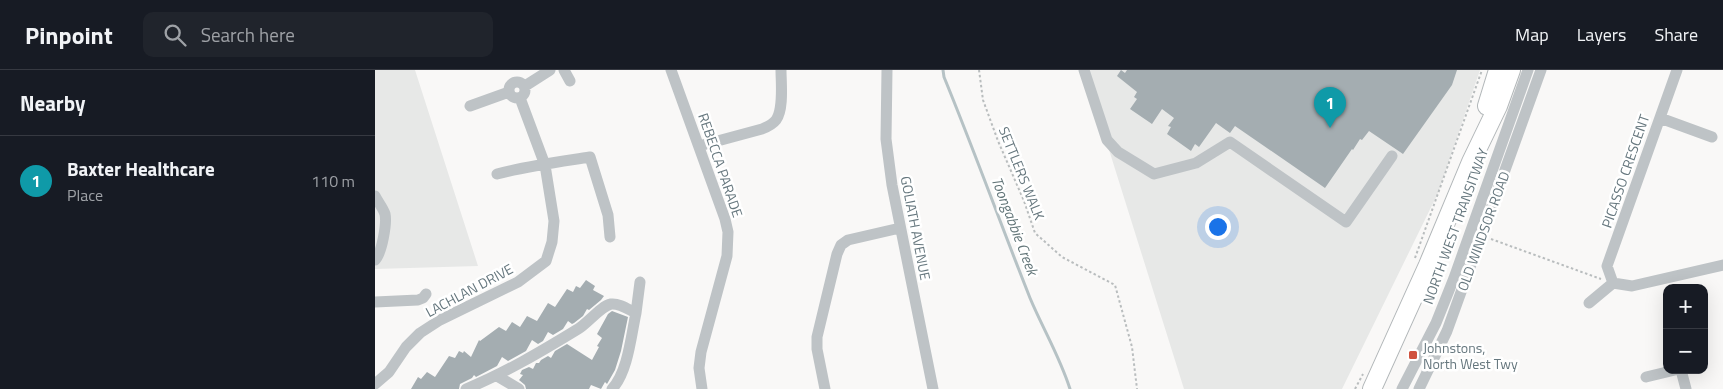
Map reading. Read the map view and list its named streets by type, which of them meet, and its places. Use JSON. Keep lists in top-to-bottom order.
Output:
{
  "streets": {
    "street": [
      "REBECCA PARADE",
      "PICASSO CRESCENT",
      "NORTH WEST TRANSITWAY",
      "GOLIATH AVENUE",
      "OLD WINDSOR ROAD",
      "LACHLAN DRIVE"
    ],
    "path": ["SETTLERS WALK"]
  },
  "water": ["Toongabbie Creek"],
  "places": {
    "transit": ["Johnstons, North West Twy"]
  },
  "page": {
    "header": "Pinpoint",
    "search": "Search here",
    "nav": ["Map", "Layers", "Share"],
    "heading": "Nearby",
    "pins": "1",
    "list": [
      {
        "mark": "1",
        "name": "Baxter Healthcare",
        "note": "Place",
        "value": "110 m"
      }
    ],
    "map_buttons": ["+", "−"]
  }
}
